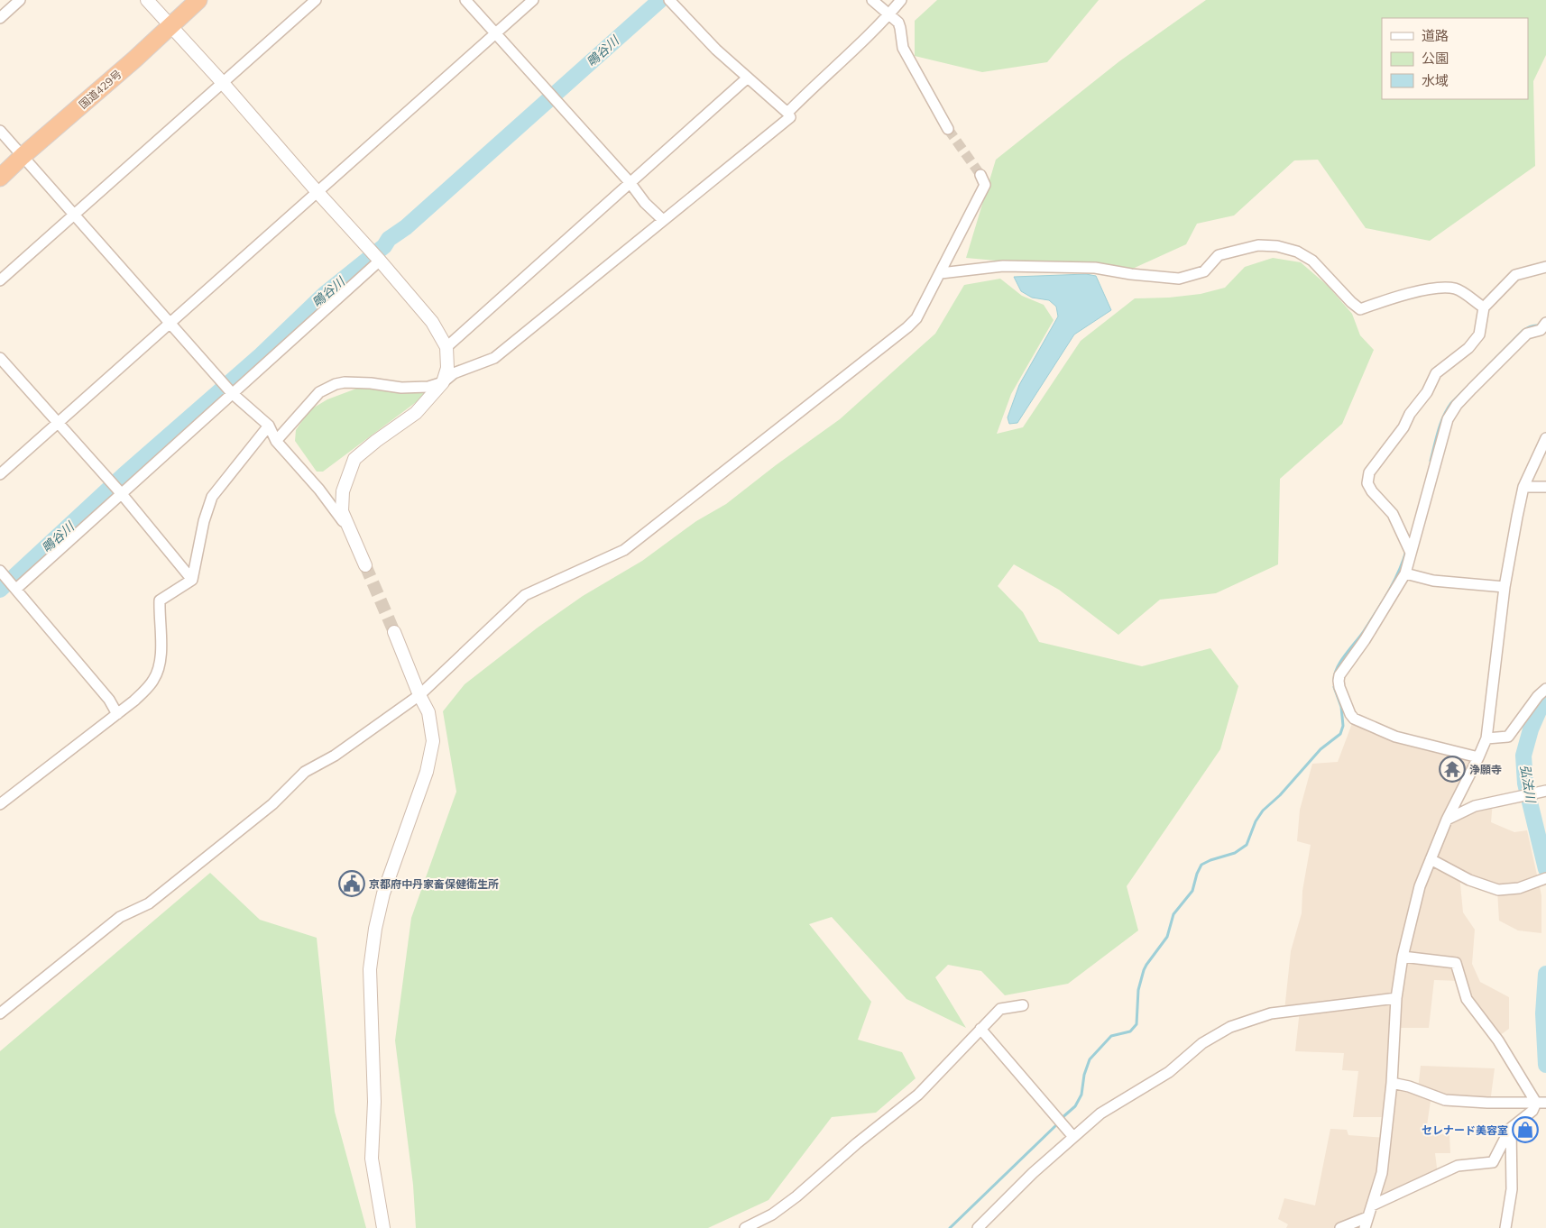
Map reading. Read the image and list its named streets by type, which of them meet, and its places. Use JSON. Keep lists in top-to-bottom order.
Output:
{
  "streets": {
    "highway": ["国道429号"]
  },
  "water": ["鴫谷川", "弘法川"],
  "places": {
    "temple": ["浄願寺"],
    "public building": ["京都府中丹家畜保健衛生所"],
    "shop": ["セレナード美容室"]
  },
  "legend": ["道路", "公園", "水域"]
}
